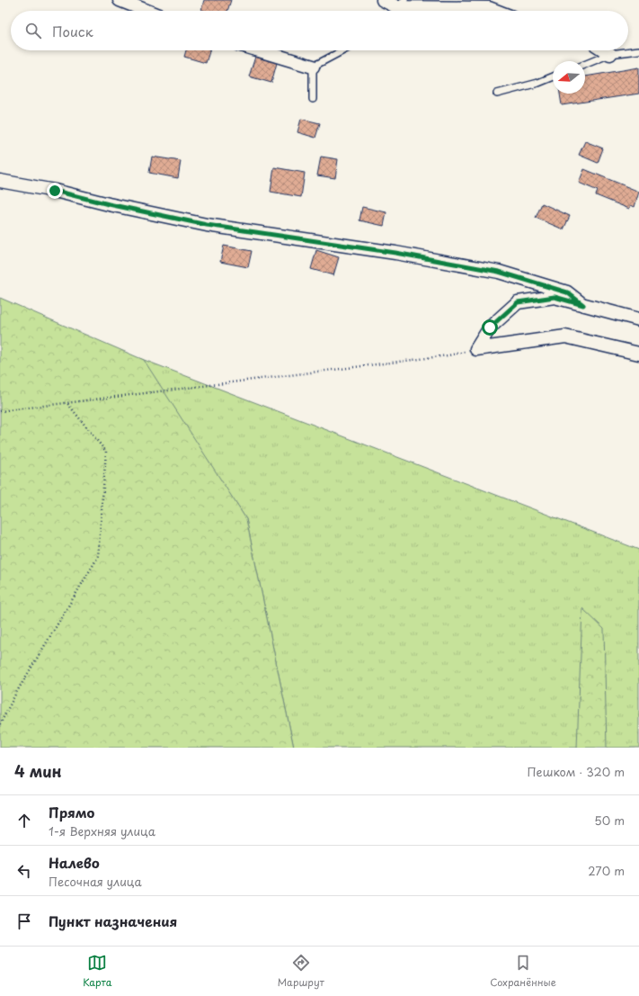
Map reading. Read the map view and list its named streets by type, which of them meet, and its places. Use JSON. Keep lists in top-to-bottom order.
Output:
{
  "north": "left",
  "page": {
    "search": "Поиск",
    "heading": ["4 мин", "Пешком · 320 m"],
    "list": [
      ["Прямо", "1-я Верхняя улица", "50 m"],
      ["Налево", "Песочная улица", "270 m"],
      "Пункт назначения"
    ],
    "nav": ["Карта", "Маршрут", "Сохранённые"]
  }
}
